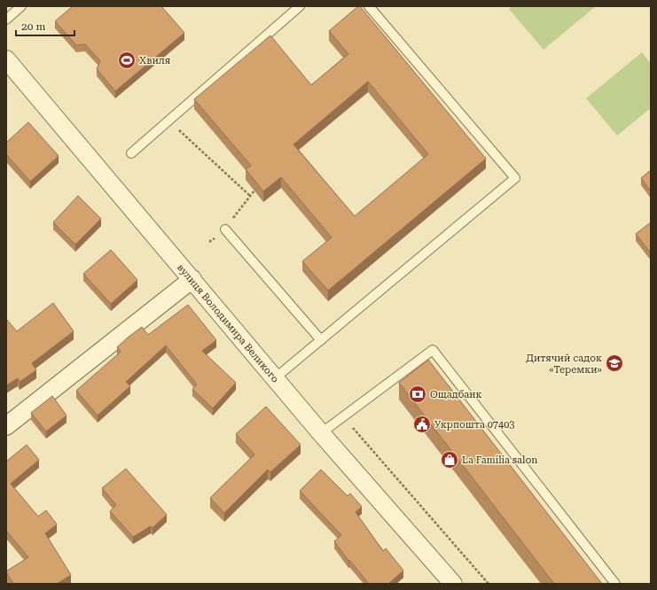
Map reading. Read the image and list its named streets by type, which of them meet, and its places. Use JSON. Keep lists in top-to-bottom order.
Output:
{
  "streets": {
    "street": ["вулиця Володимира Великого"]
  },
  "places": {
    "sports": ["Хвиля"],
    "school or university": ["Дитячий садок «Теремки»"],
    "bank": ["Ощадбанк"],
    "public building": ["Укрпошта 07403"],
    "shop": ["La Familia salon"]
  },
  "scale_bar": "20 m"
}
